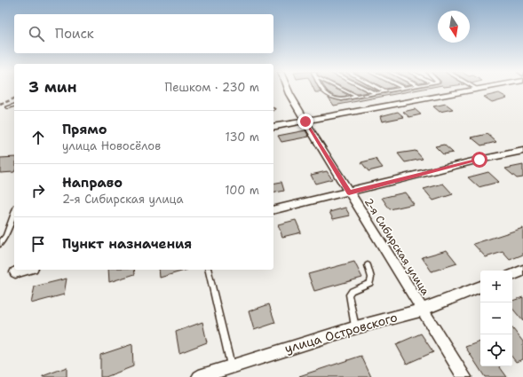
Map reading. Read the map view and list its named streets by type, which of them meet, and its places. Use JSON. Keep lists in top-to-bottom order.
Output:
{
  "streets": {
    "street": ["2-я Сибирская улица", "улица Островского"]
  },
  "crossings": [
    ["2-я Сибирская улица", "улица Островского"]
  ],
  "north": "bottom",
  "page": {
    "search": "Поиск",
    "heading": ["3 мин", "Пешком · 230 m"],
    "list": [
      ["Прямо", "улица Новосёлов", "130 m"],
      ["Направо", "2-я Сибирская улица", "100 m"],
      "Пункт назначения"
    ],
    "map_buttons": ["+", "−"]
  }
}
